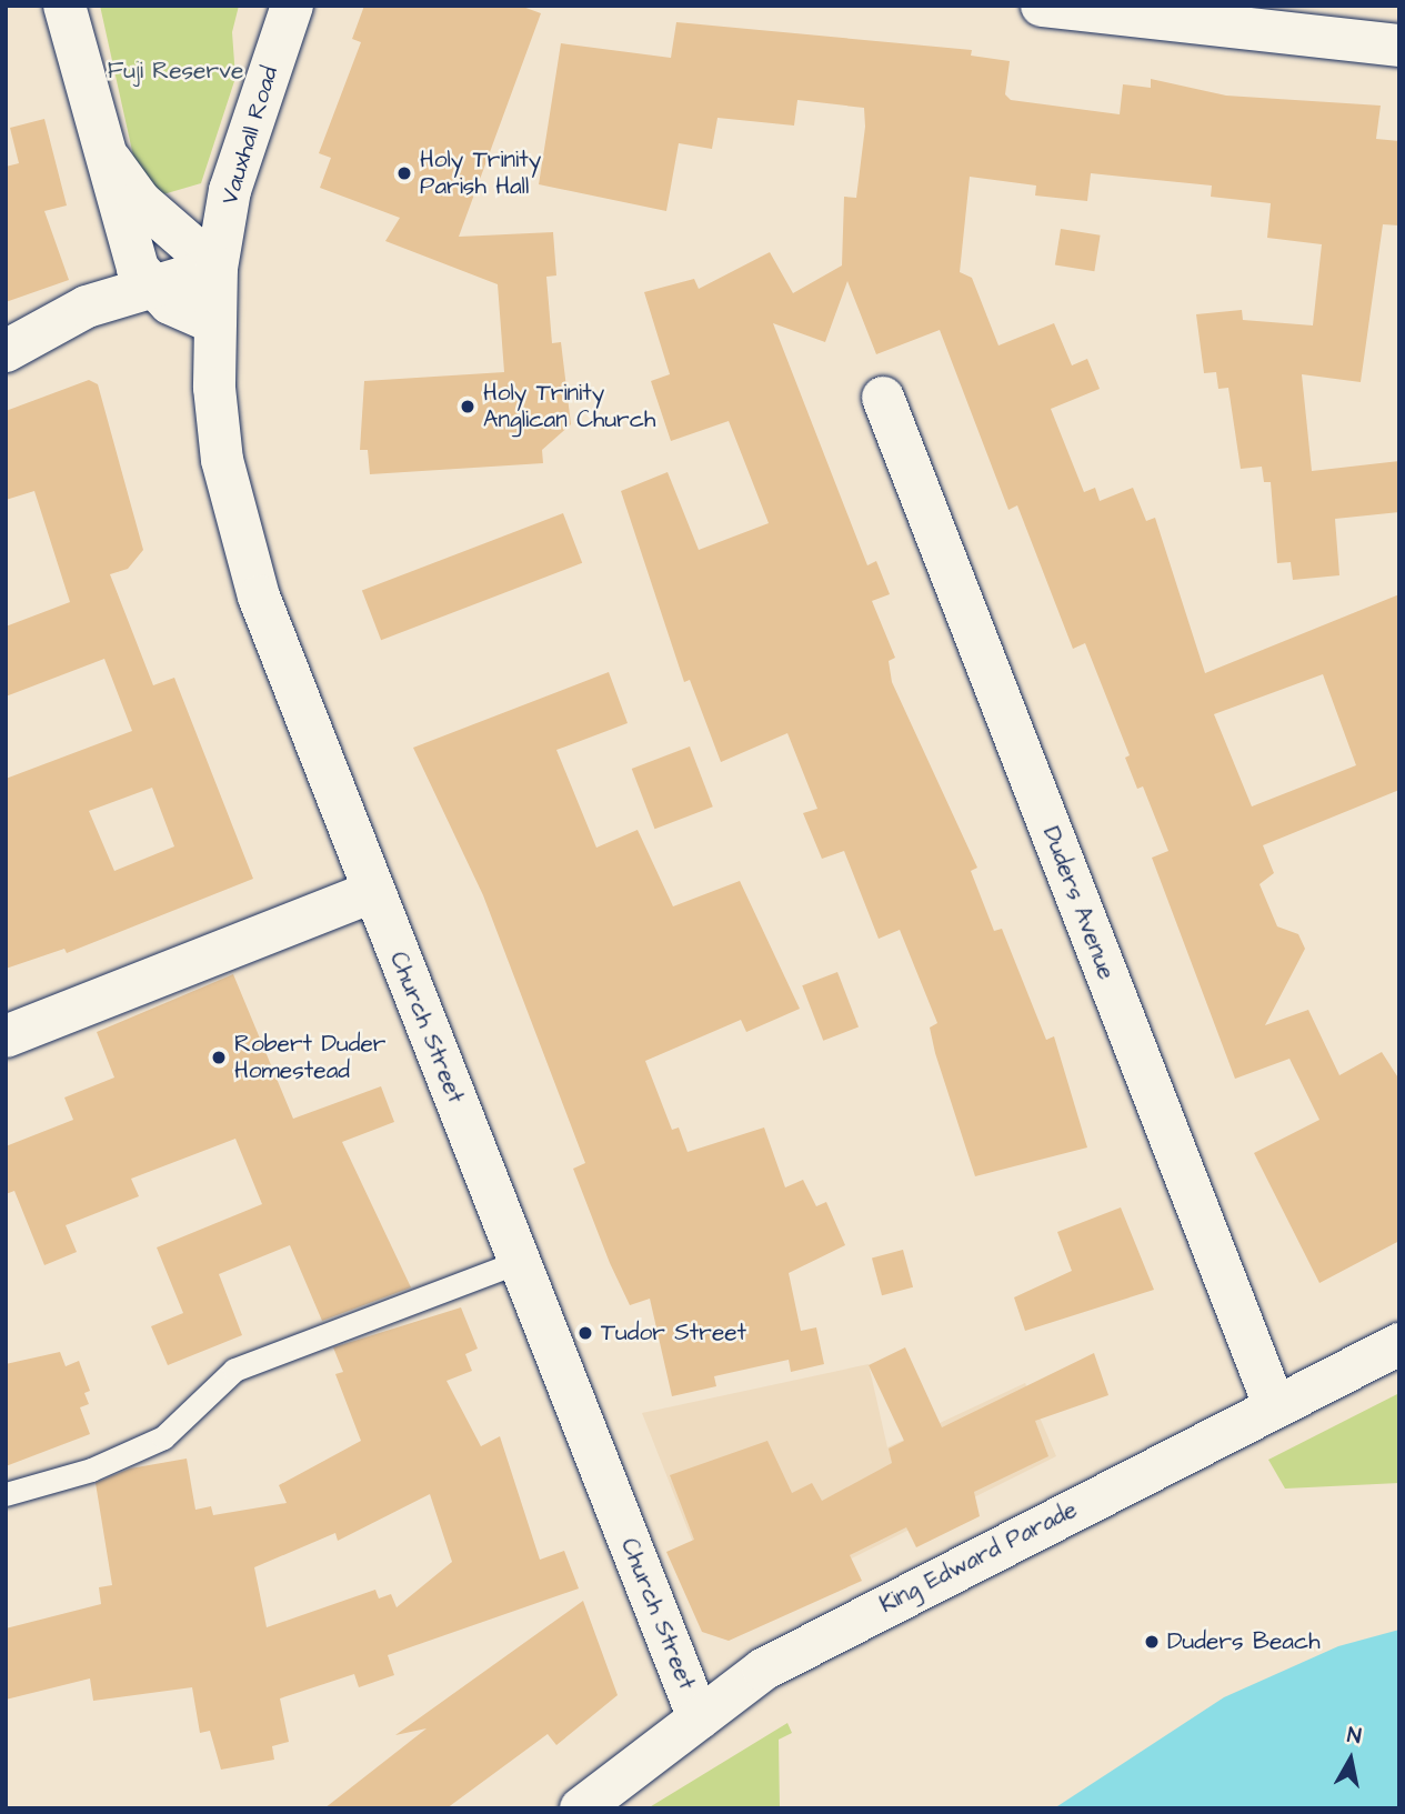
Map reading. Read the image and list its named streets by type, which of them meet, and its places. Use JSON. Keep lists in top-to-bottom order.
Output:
{
  "streets": {
    "street": [
      "Vauxhall Road",
      "Duders Avenue",
      "Church Street",
      "King Edward Parade"
    ]
  },
  "crossings": [
    ["Vauxhall Road", "Church Street"],
    ["Duders Avenue", "King Edward Parade"],
    ["Church Street", "King Edward Parade"]
  ],
  "parks": ["Fuji Reserve"],
  "places": [
    "Holy Trinity Parish Hall",
    "Holy Trinity Anglican Church",
    "Robert Duder Homestead",
    "Tudor Street",
    "Duders Beach"
  ],
  "north": "top"
}
